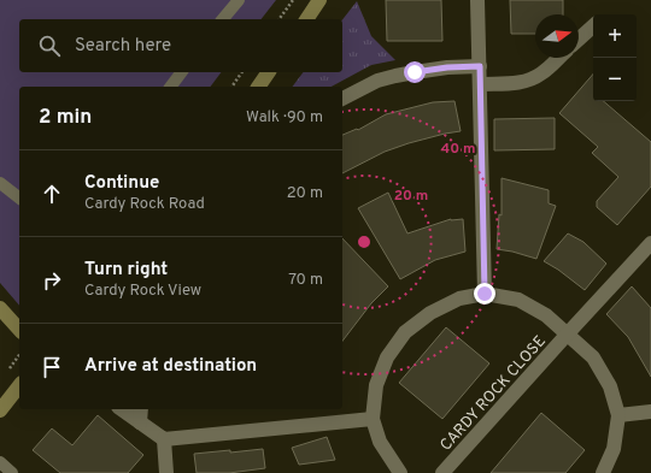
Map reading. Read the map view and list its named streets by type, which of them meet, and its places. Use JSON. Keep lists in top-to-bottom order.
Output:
{
  "streets": {
    "street": ["CARDY ROCK CLOSE"]
  },
  "north": "right",
  "page": {
    "map_buttons": ["+", "−"],
    "search": "Search here",
    "heading": ["2 min", "Walk · 90 m"],
    "list": [
      ["Continue", "Cardy Rock Road", "20 m"],
      ["Turn right", "Cardy Rock View", "70 m"],
      "Arrive at destination"
    ]
  },
  "rings": ["40 m", "20 m"]
}
